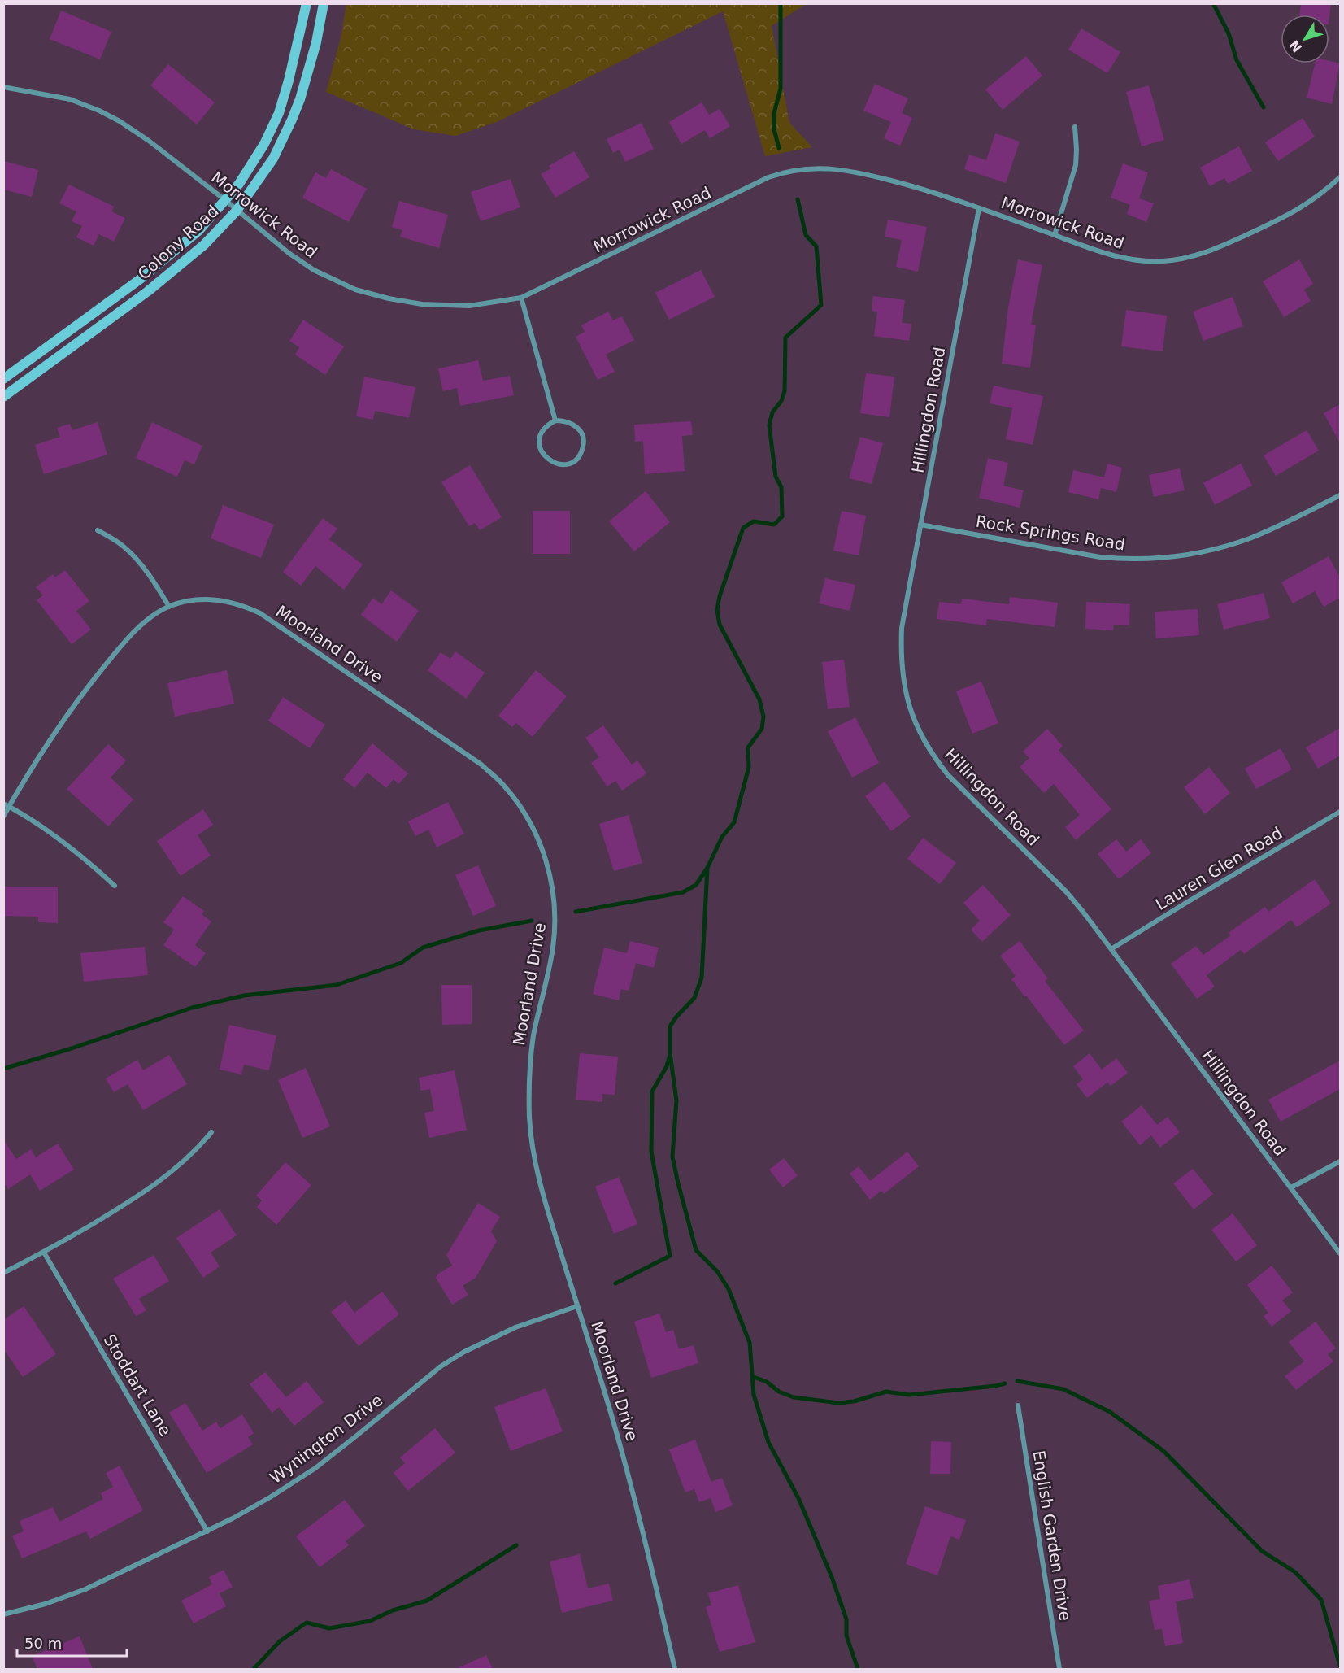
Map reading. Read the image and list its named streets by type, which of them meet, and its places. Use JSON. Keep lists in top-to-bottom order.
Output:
{
  "streets": {
    "main road": ["Colony Road"],
    "street": [
      "Morrowick Road",
      "Hillingdon Road",
      "Rock Springs Road",
      "Moorland Drive",
      "Lauren Glen Road",
      "Stoddart Lane",
      "Wynington Drive",
      "English Garden Drive"
    ]
  },
  "crossings": [
    ["Morrowick Road", "Colony Road"],
    ["Morrowick Road", "Hillingdon Road"],
    ["Hillingdon Road", "Rock Springs Road"],
    ["Hillingdon Road", "Lauren Glen Road"],
    ["Moorland Drive", "Wynington Drive"],
    ["Stoddart Lane", "Wynington Drive"]
  ],
  "scale_bar": "50 m",
  "north": "bottom left"
}
